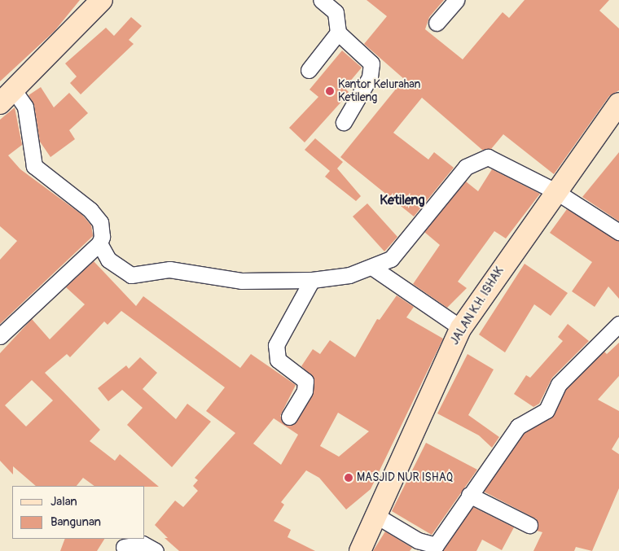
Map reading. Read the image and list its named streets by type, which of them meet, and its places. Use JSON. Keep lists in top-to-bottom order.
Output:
{
  "streets": {
    "street": ["JALAN K.H. ISHAK"]
  },
  "districts": ["Ketileng"],
  "places": ["Kantor Kelurahan Ketileng", "MASJID NUR ISHAQ"],
  "legend": ["Jalan", "Bangunan"]
}
